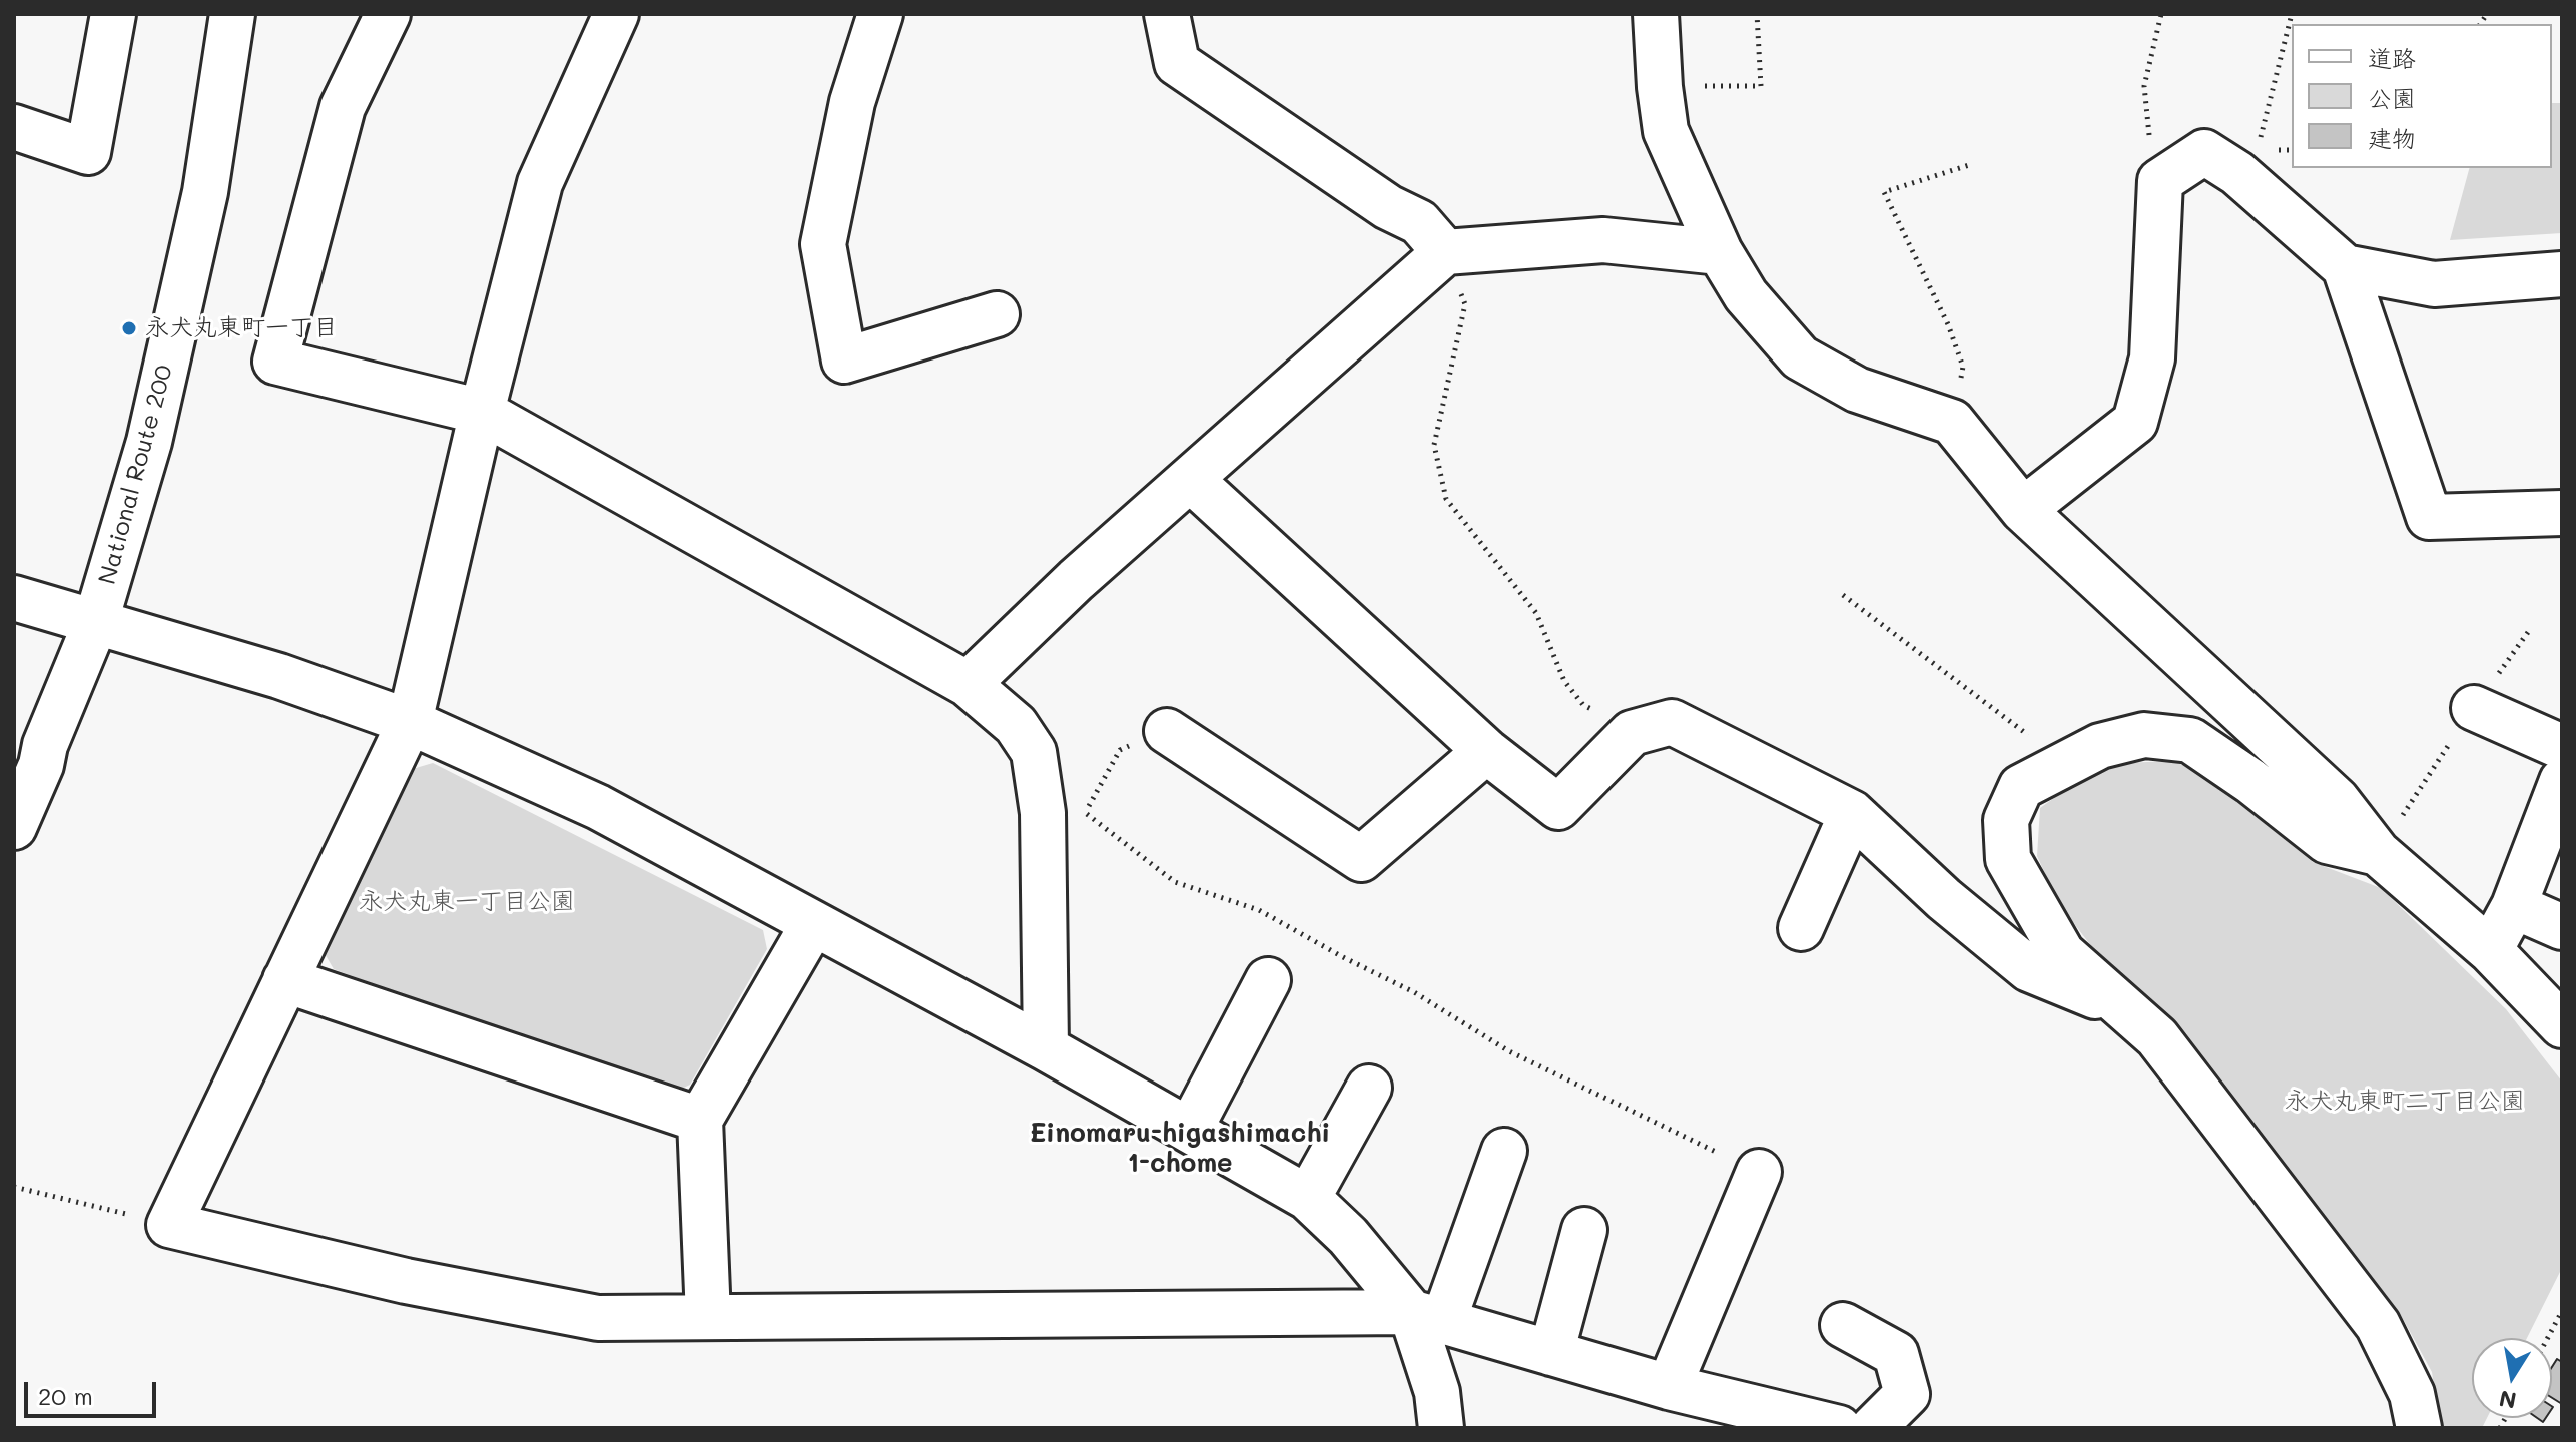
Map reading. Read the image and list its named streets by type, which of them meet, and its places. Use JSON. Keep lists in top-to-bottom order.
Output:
{
  "streets": {
    "main road": ["National Route 200"]
  },
  "districts": ["Einomaru-higashimachi 1-chome"],
  "parks": ["永犬丸東一丁目公園", "永犬丸東町二丁目公園"],
  "places": ["永犬丸東町一丁目"],
  "legend": ["道路", "公園", "建物"],
  "scale_bar": "20 m",
  "north": "bottom"
}
